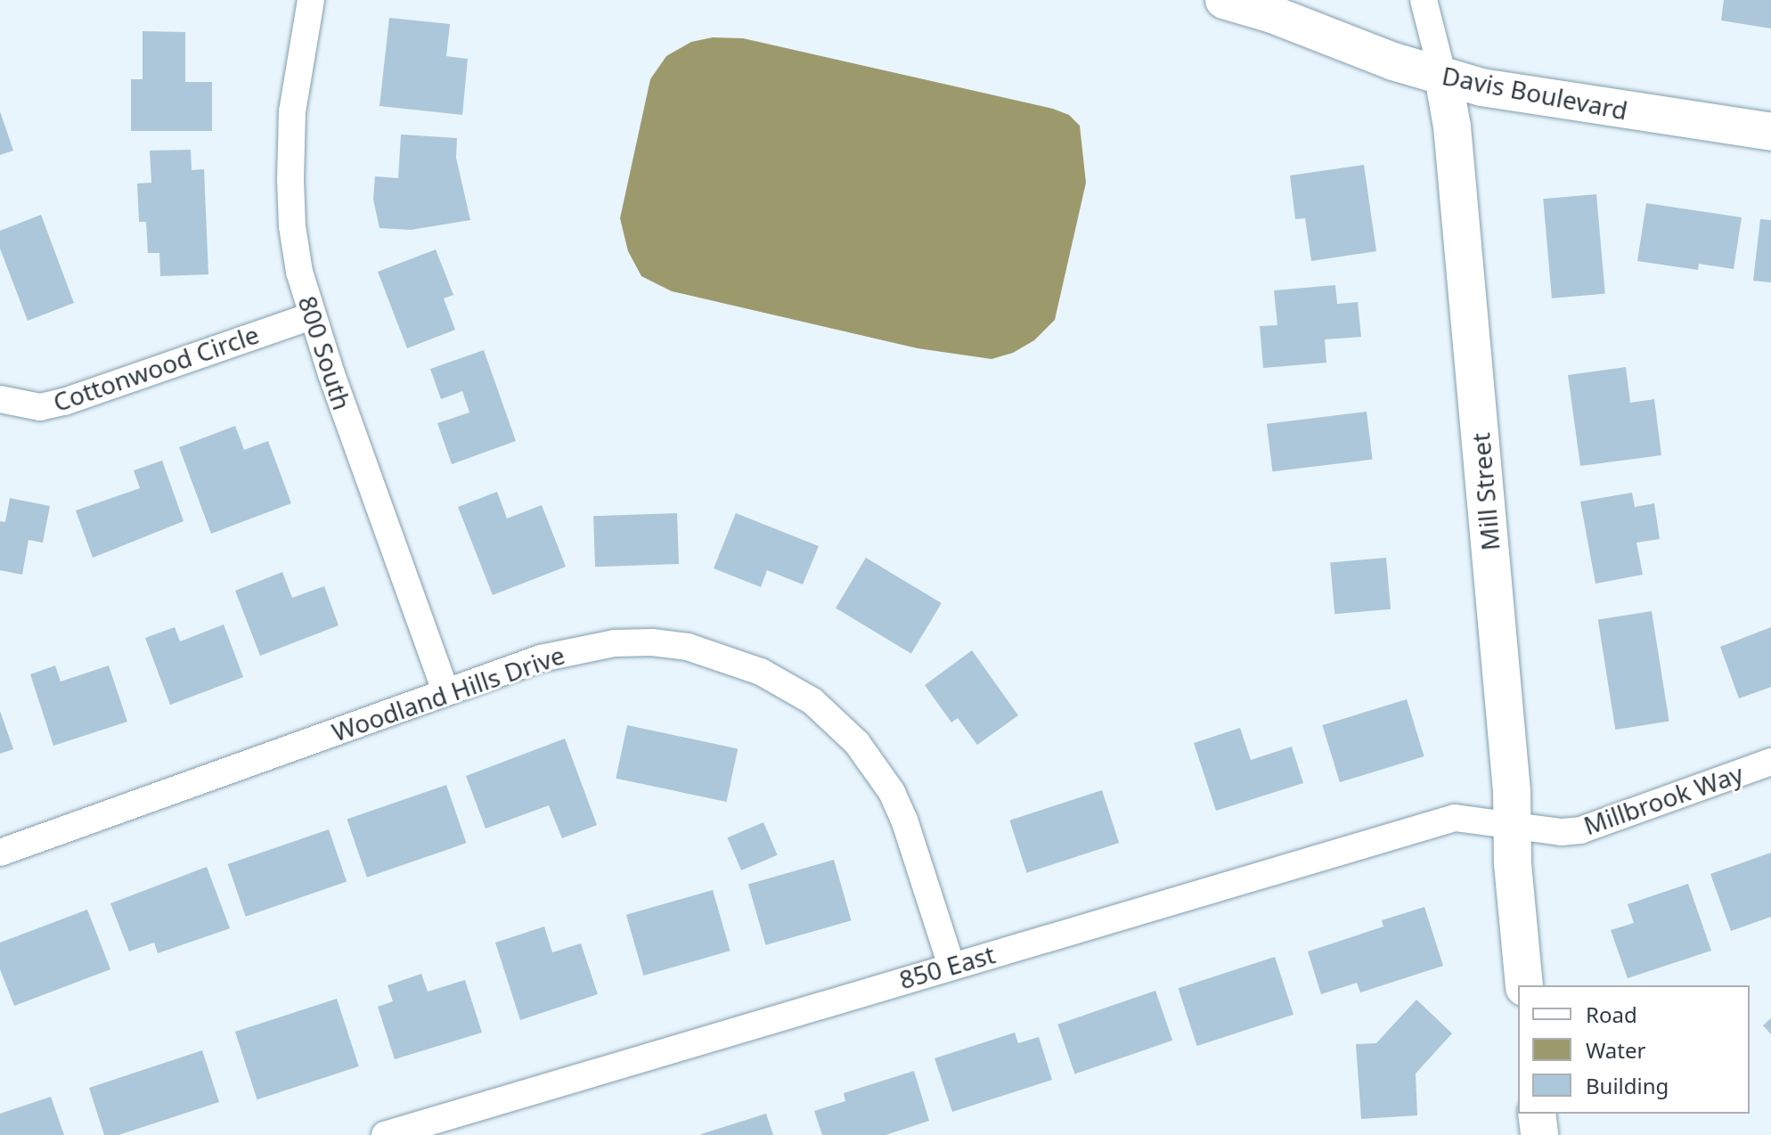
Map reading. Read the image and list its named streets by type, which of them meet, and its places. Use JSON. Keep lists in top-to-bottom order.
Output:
{
  "streets": {
    "street": [
      "Davis Boulevard",
      "800 South",
      "Cottonwood Circle",
      "Mill Street",
      "Woodland Hills Drive",
      "Millbrook Way",
      "850 East"
    ]
  },
  "crossings": [
    ["Davis Boulevard", "Mill Street"],
    ["800 South", "Cottonwood Circle"],
    ["800 South", "Woodland Hills Drive"],
    ["Mill Street", "Millbrook Way"],
    ["Mill Street", "850 East"],
    ["Woodland Hills Drive", "850 East"],
    ["Millbrook Way", "850 East"]
  ],
  "legend": ["Road", "Water", "Building"]
}
